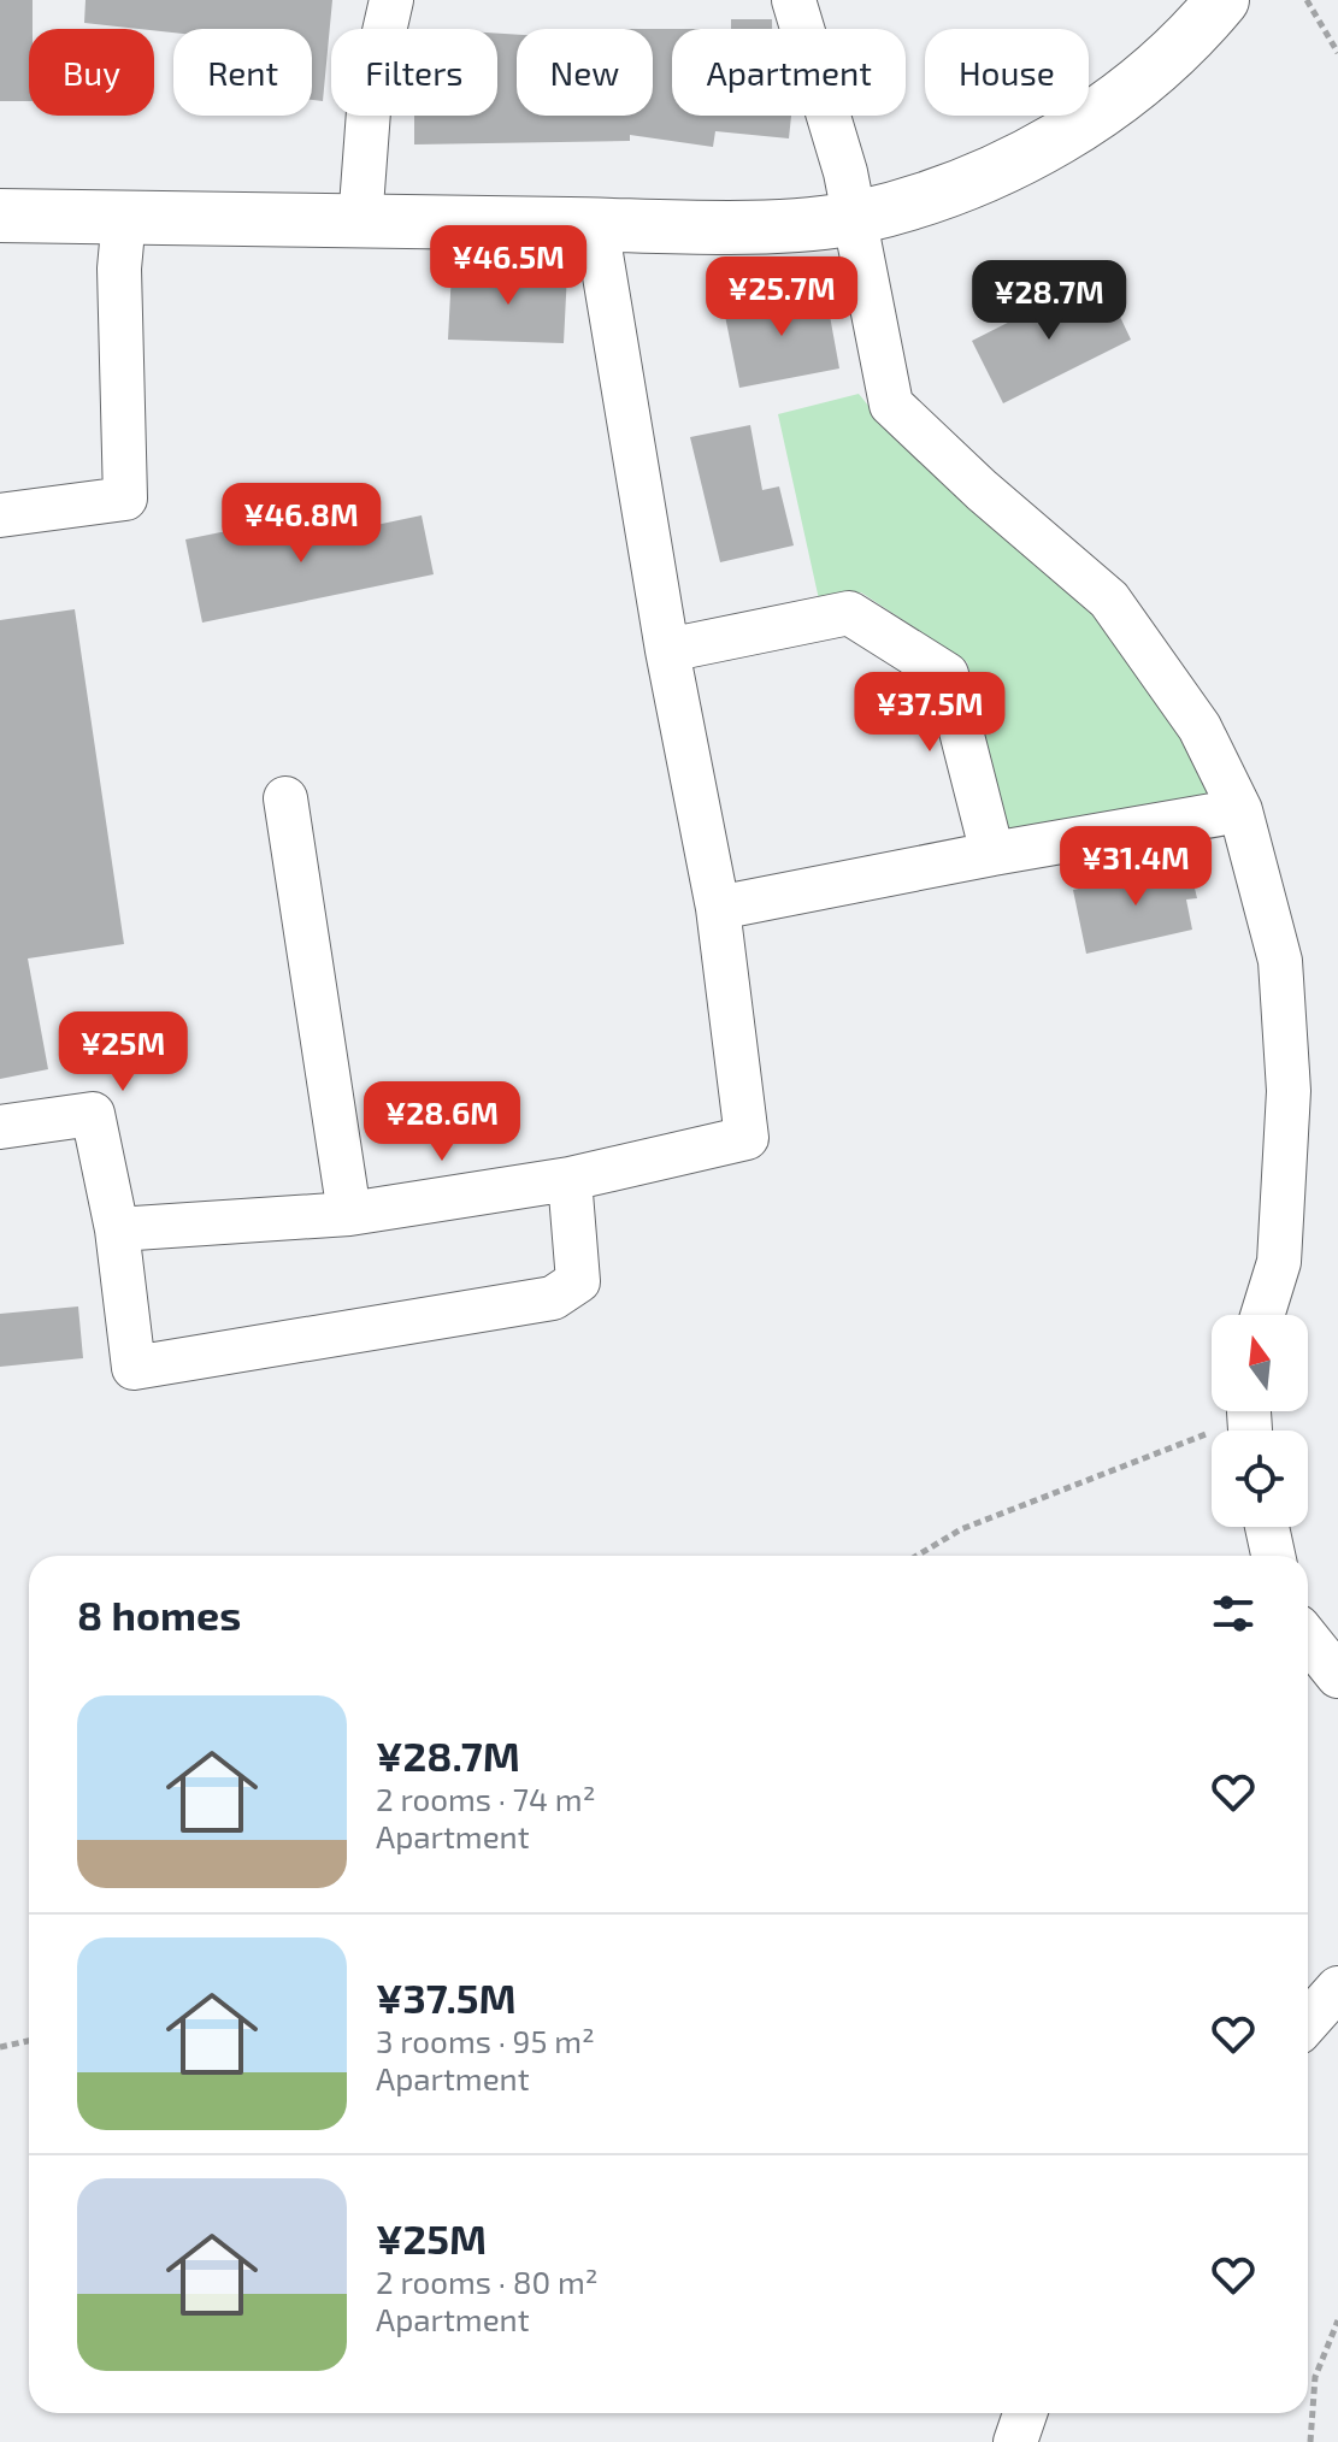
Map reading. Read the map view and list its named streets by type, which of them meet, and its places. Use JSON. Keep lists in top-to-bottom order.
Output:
{
  "north": "top",
  "page": {
    "chip": [
      "Buy",
      "Rent",
      "Filters",
      "New",
      "Apartment",
      "House"
    ],
    "price": [
      "¥46.5M",
      "¥25.7M",
      "¥28.7M",
      "¥46.8M",
      "¥37.5M",
      "¥31.4M",
      "¥25M",
      "¥28.6M"
    ],
    "heading": "8 homes",
    "list": [
      {
        "name": "¥28.7M",
        "note": "2 rooms · 74 m² · Apartment"
      },
      {
        "name": "¥37.5M",
        "note": "3 rooms · 95 m² · Apartment"
      },
      {
        "name": "¥25M",
        "note": "2 rooms · 80 m² · Apartment"
      }
    ]
  }
}
